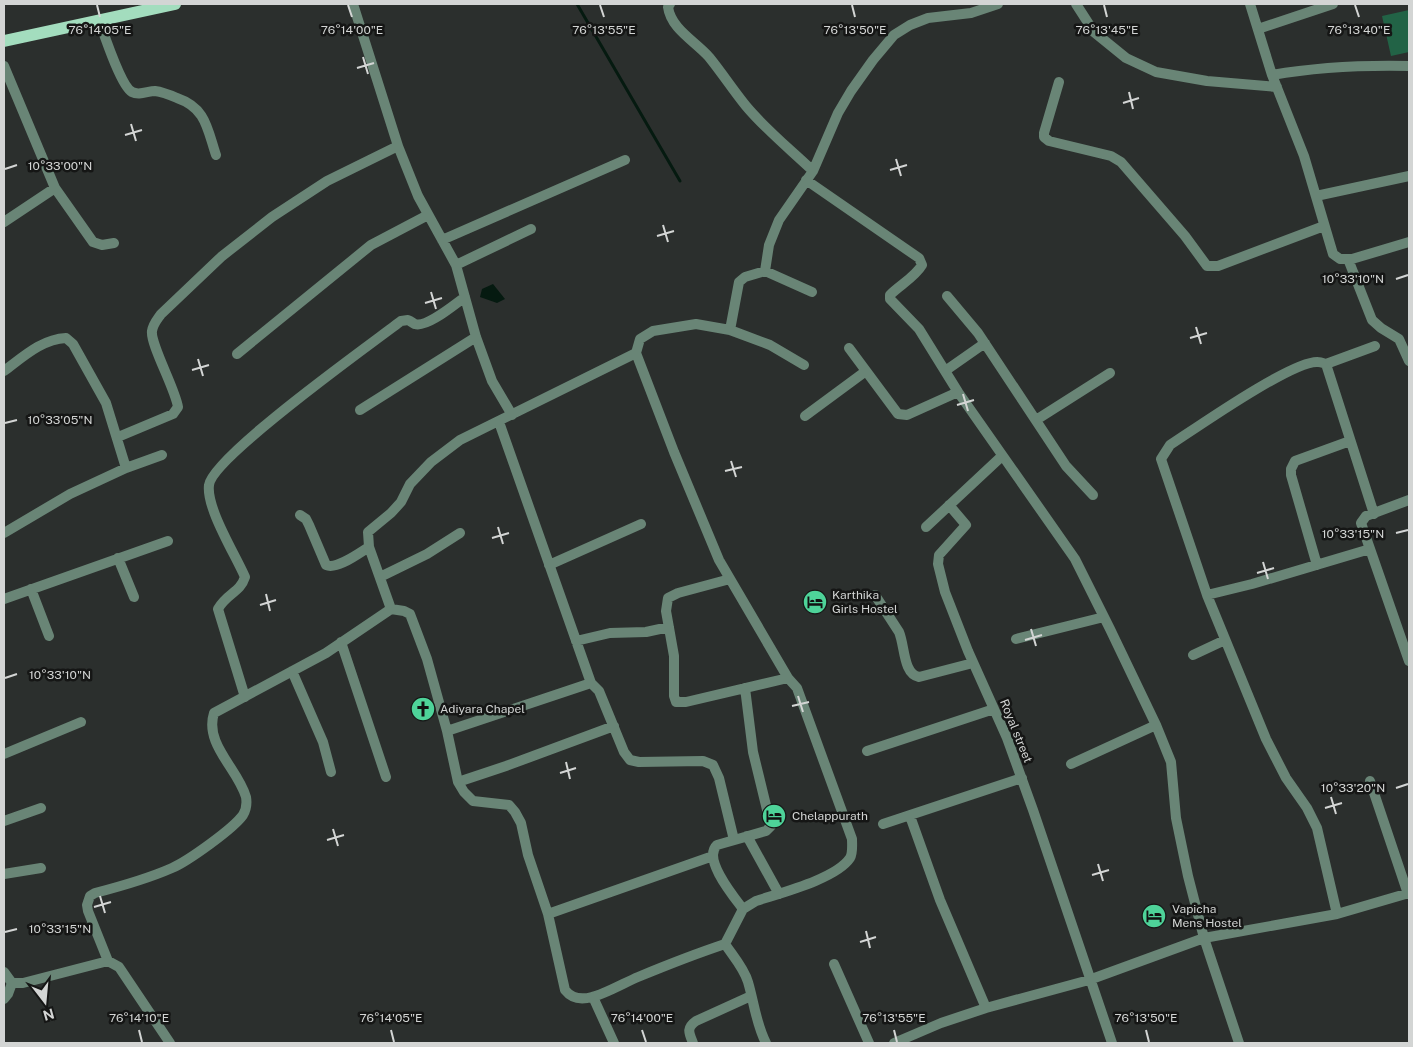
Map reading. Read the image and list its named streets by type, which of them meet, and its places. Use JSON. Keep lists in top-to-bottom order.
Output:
{
  "streets": {
    "street": ["Royal street"]
  },
  "places": {
    "hotel": ["Karthika Girls Hostel", "Chelappurath", "Vapicha Mens Hostel"],
    "church": ["Adiyara Chapel"]
  },
  "north": "bottom",
  "coordinates": [
    "76°14'05\"E",
    "76°14'00\"E",
    "76°13'55\"E",
    "76°13'50\"E",
    "76°13'45\"E",
    "76°13'40\"E",
    "10°33'00\"N",
    "10°33'10\"N",
    "10°33'05\"N",
    "10°33'15\"N",
    "10°33'20\"N",
    "76°14'10\"E"
  ]
}
